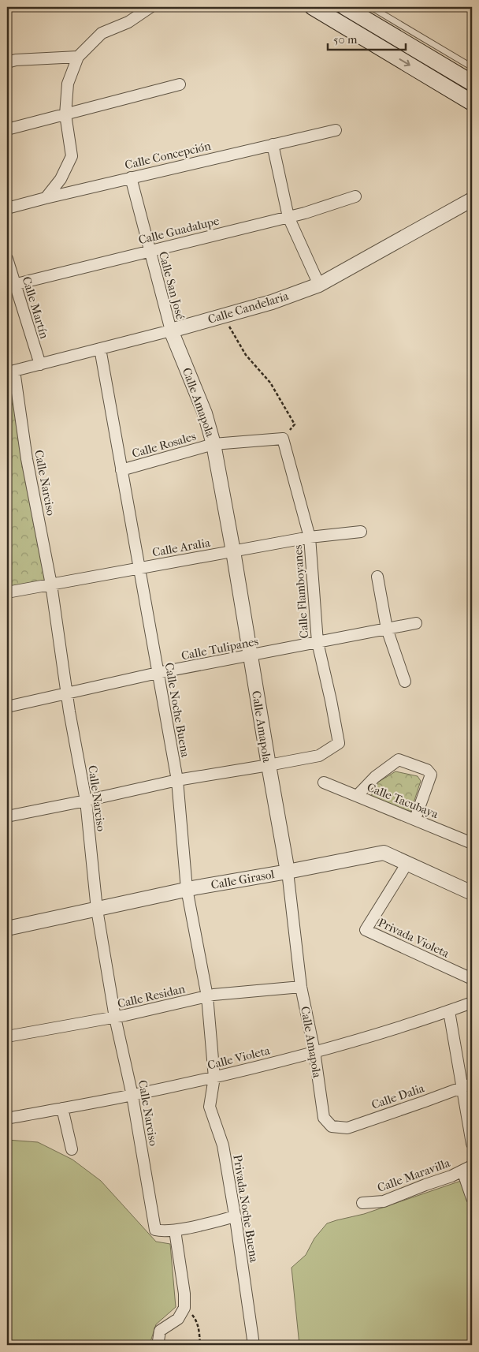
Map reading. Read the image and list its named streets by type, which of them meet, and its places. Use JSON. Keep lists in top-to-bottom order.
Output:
{
  "streets": {
    "street": [
      "Calle Concepción",
      "Calle Guadalupe",
      "Calle San José",
      "Calle Martín",
      "Calle Candelaria",
      "Calle Amapola",
      "Calle Rosales",
      "Calle Narciso",
      "Calle Aralia",
      "Calle Flamboyanes",
      "Calle Tulipanes",
      "Calle Noche Buena",
      "Calle Tacubaya",
      "Calle Girasol",
      "Privada Violeta",
      "Calle Residan",
      "Calle Violeta",
      "Calle Dalia",
      "Calle Maravilla",
      "Privada Noche Buena"
    ]
  },
  "crossings": [
    ["Calle Concepción", "Calle San José"],
    ["Calle Guadalupe", "Calle San José"],
    ["Calle Guadalupe", "Calle Martín"],
    ["Calle San José", "Calle Candelaria"],
    ["Calle San José", "Calle Amapola"],
    ["Calle Martín", "Calle Candelaria"],
    ["Calle Candelaria", "Calle Amapola"],
    ["Calle Candelaria", "Calle Narciso"],
    ["Calle Candelaria", "Calle Noche Buena"],
    ["Calle Amapola", "Calle Rosales"],
    ["Calle Amapola", "Calle Aralia"],
    ["Calle Amapola", "Calle Flamboyanes"],
    ["Calle Amapola", "Calle Tulipanes"],
    ["Calle Amapola", "Calle Girasol"],
    ["Calle Amapola", "Calle Residan"],
    ["Calle Amapola", "Calle Violeta"],
    ["Calle Amapola", "Calle Dalia"],
    ["Calle Rosales", "Calle Flamboyanes"],
    ["Calle Rosales", "Calle Noche Buena"],
    ["Calle Narciso", "Calle Aralia"],
    ["Calle Narciso", "Calle Tulipanes"],
    ["Calle Narciso", "Calle Girasol"],
    ["Calle Narciso", "Calle Residan"],
    ["Calle Narciso", "Calle Violeta"],
    ["Calle Aralia", "Calle Flamboyanes"],
    ["Calle Aralia", "Calle Noche Buena"],
    ["Calle Flamboyanes", "Calle Tulipanes"],
    ["Calle Tulipanes", "Calle Noche Buena"],
    ["Calle Noche Buena", "Calle Girasol"],
    ["Calle Noche Buena", "Calle Residan"],
    ["Calle Noche Buena", "Calle Violeta"],
    ["Calle Noche Buena", "Privada Noche Buena"],
    ["Calle Girasol", "Privada Violeta"],
    ["Calle Violeta", "Privada Noche Buena"]
  ],
  "scale_bar": "50 m"
}
